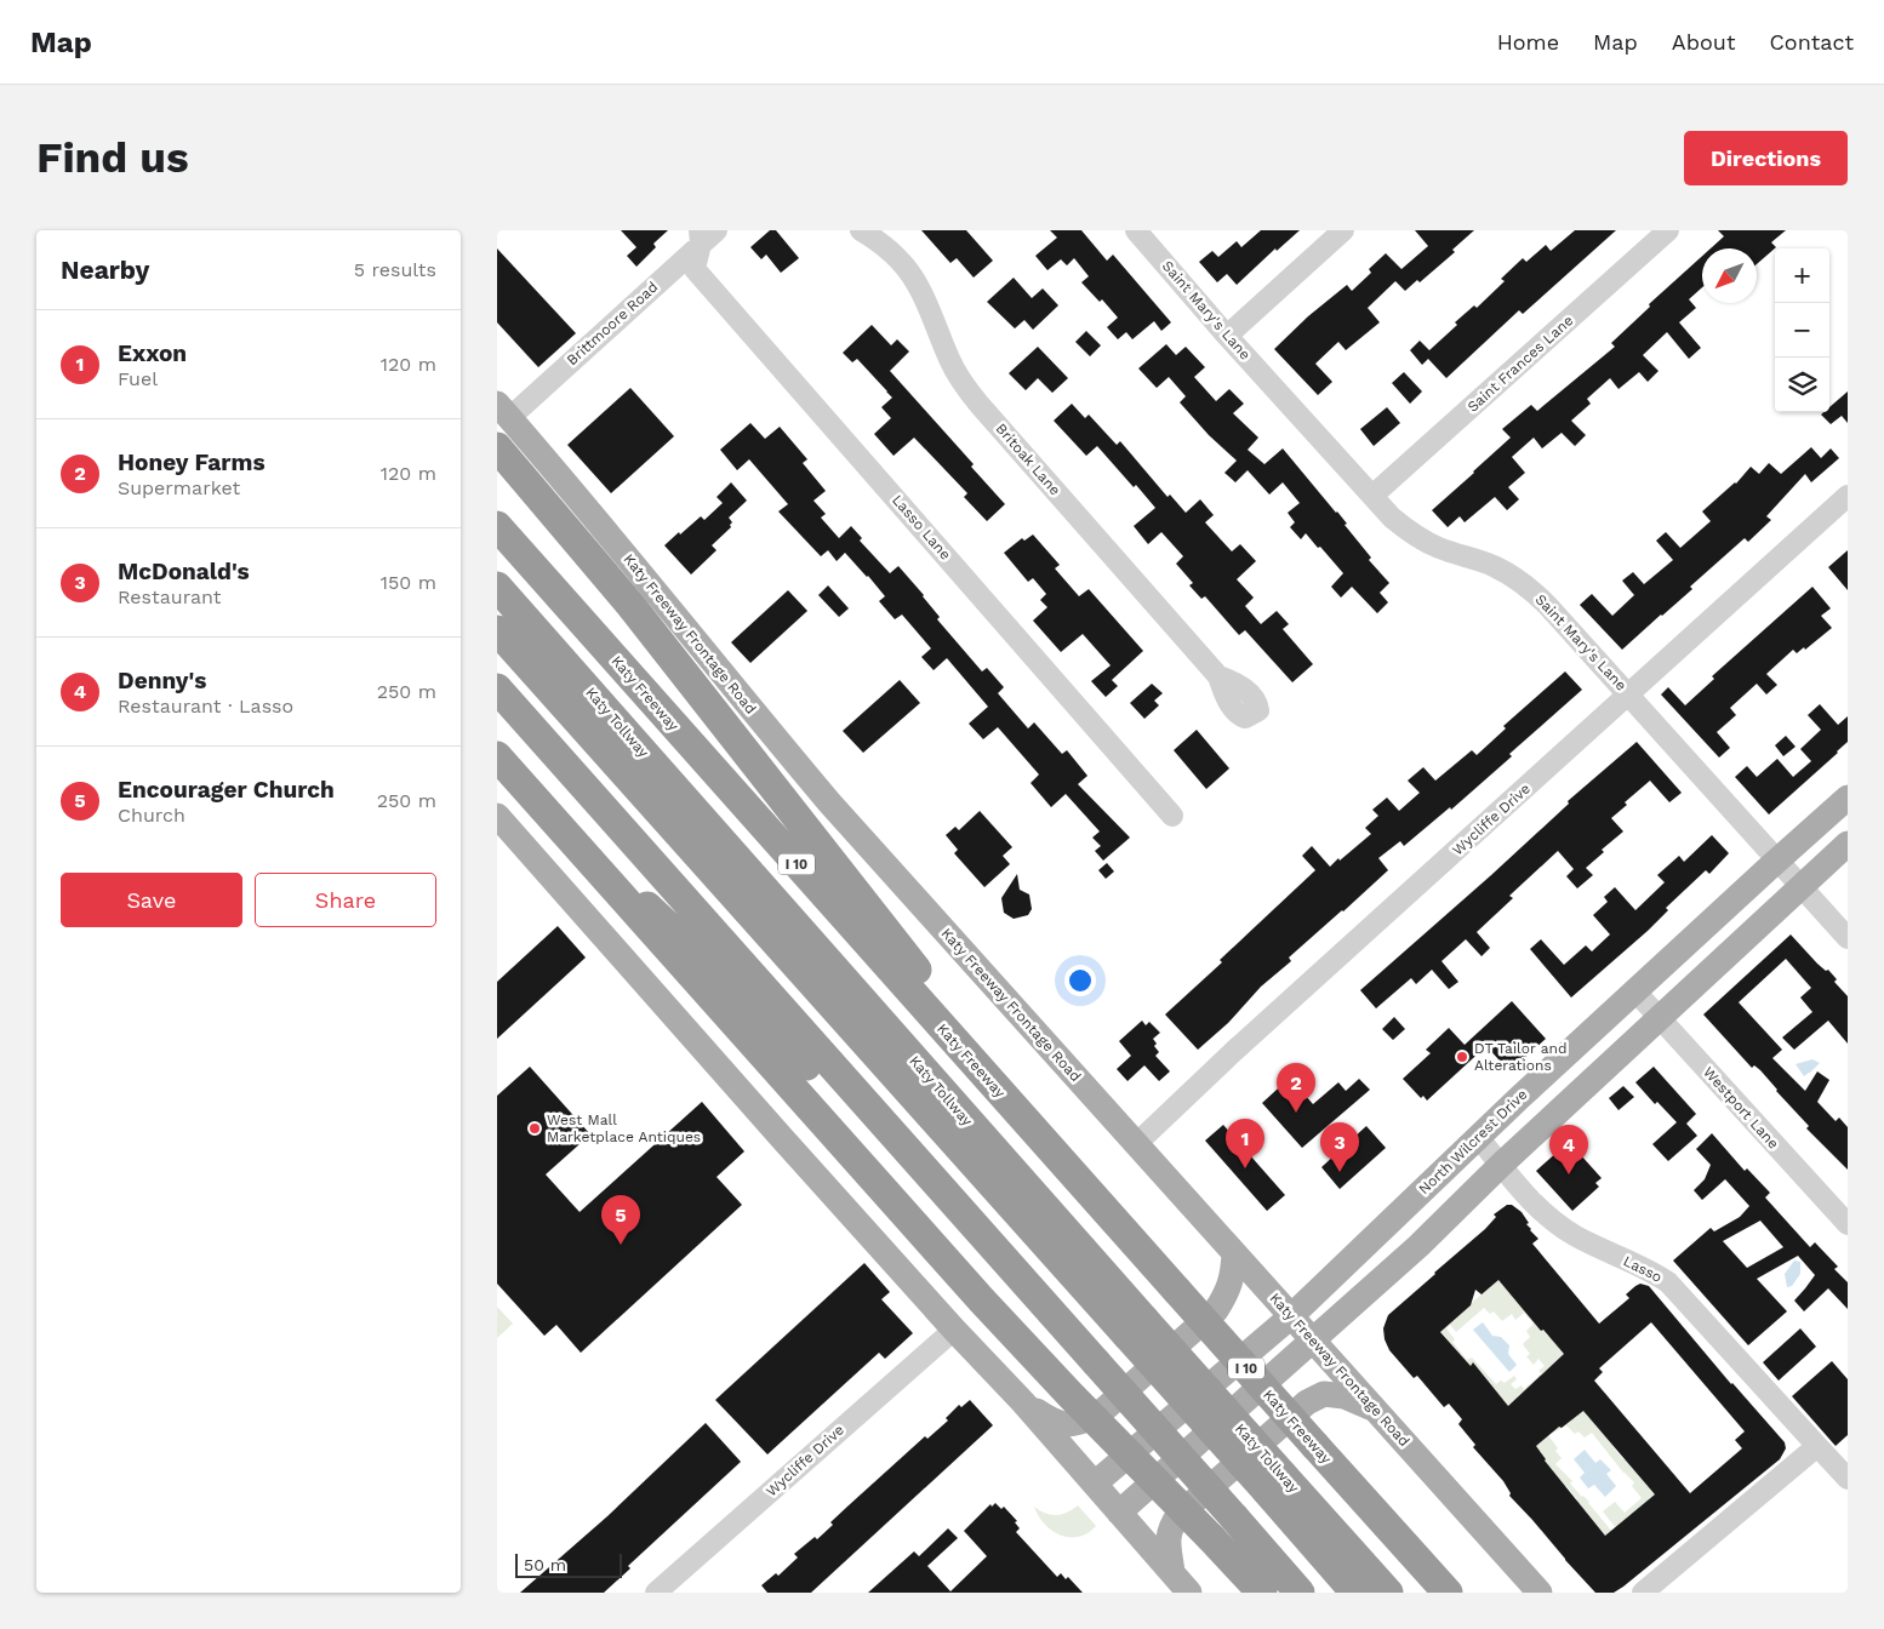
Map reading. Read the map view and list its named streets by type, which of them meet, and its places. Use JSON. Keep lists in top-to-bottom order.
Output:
{
  "streets": {
    "highway": ["Katy Freeway", "Katy Tollway", "I 10"],
    "main road": ["Katy Freeway Frontage Road", "North Wilcrest Drive"],
    "street": [
      "Saint Mary's Lane",
      "Brittmoore Road",
      "Saint Frances Lane",
      "Britoak Lane",
      "Lasso Lane",
      "Wycliffe Drive",
      "Westport Lane",
      "Lasso"
    ]
  },
  "crossings": [
    ["Saint Mary's Lane", "Saint Frances Lane"],
    ["Saint Mary's Lane", "Wycliffe Drive"],
    ["Saint Mary's Lane", "North Wilcrest Drive"],
    ["Brittmoore Road", "Lasso Lane"],
    ["Brittmoore Road", "Katy Freeway Frontage Road"],
    ["Katy Freeway Frontage Road", "Wycliffe Drive"],
    ["Katy Freeway Frontage Road", "North Wilcrest Drive"],
    ["Westport Lane", "North Wilcrest Drive"],
    ["North Wilcrest Drive", "Lasso"]
  ],
  "places": ["DT Tailor and Alterations", "West Mall Marketplace Antiques"],
  "scale_bar": "50 m",
  "north": "bottom left",
  "page": {
    "header": "Map",
    "nav": [
      "Home",
      "Map",
      "About",
      "Contact"
    ],
    "buttons": [
      "Directions",
      ["Save", "Share"]
    ],
    "title": "Find us",
    "heading": ["Nearby", "5 results"],
    "map_buttons": ["+", "−"],
    "list": [
      {
        "mark": "1",
        "name": "Exxon",
        "note": "Fuel",
        "value": "120 m"
      },
      {
        "mark": "2",
        "name": "Honey Farms",
        "note": "Supermarket",
        "value": "120 m"
      },
      {
        "mark": "3",
        "name": "McDonald's",
        "note": "Restaurant",
        "value": "150 m"
      },
      {
        "mark": "4",
        "name": "Denny's",
        "note": "Restaurant · Lasso",
        "value": "250 m"
      },
      {
        "mark": "5",
        "name": "Encourager Church",
        "note": "Church",
        "value": "250 m"
      }
    ],
    "pins": [
      "2",
      "1",
      "3",
      "4",
      "5"
    ],
    "scale": "50 m"
  }
}
